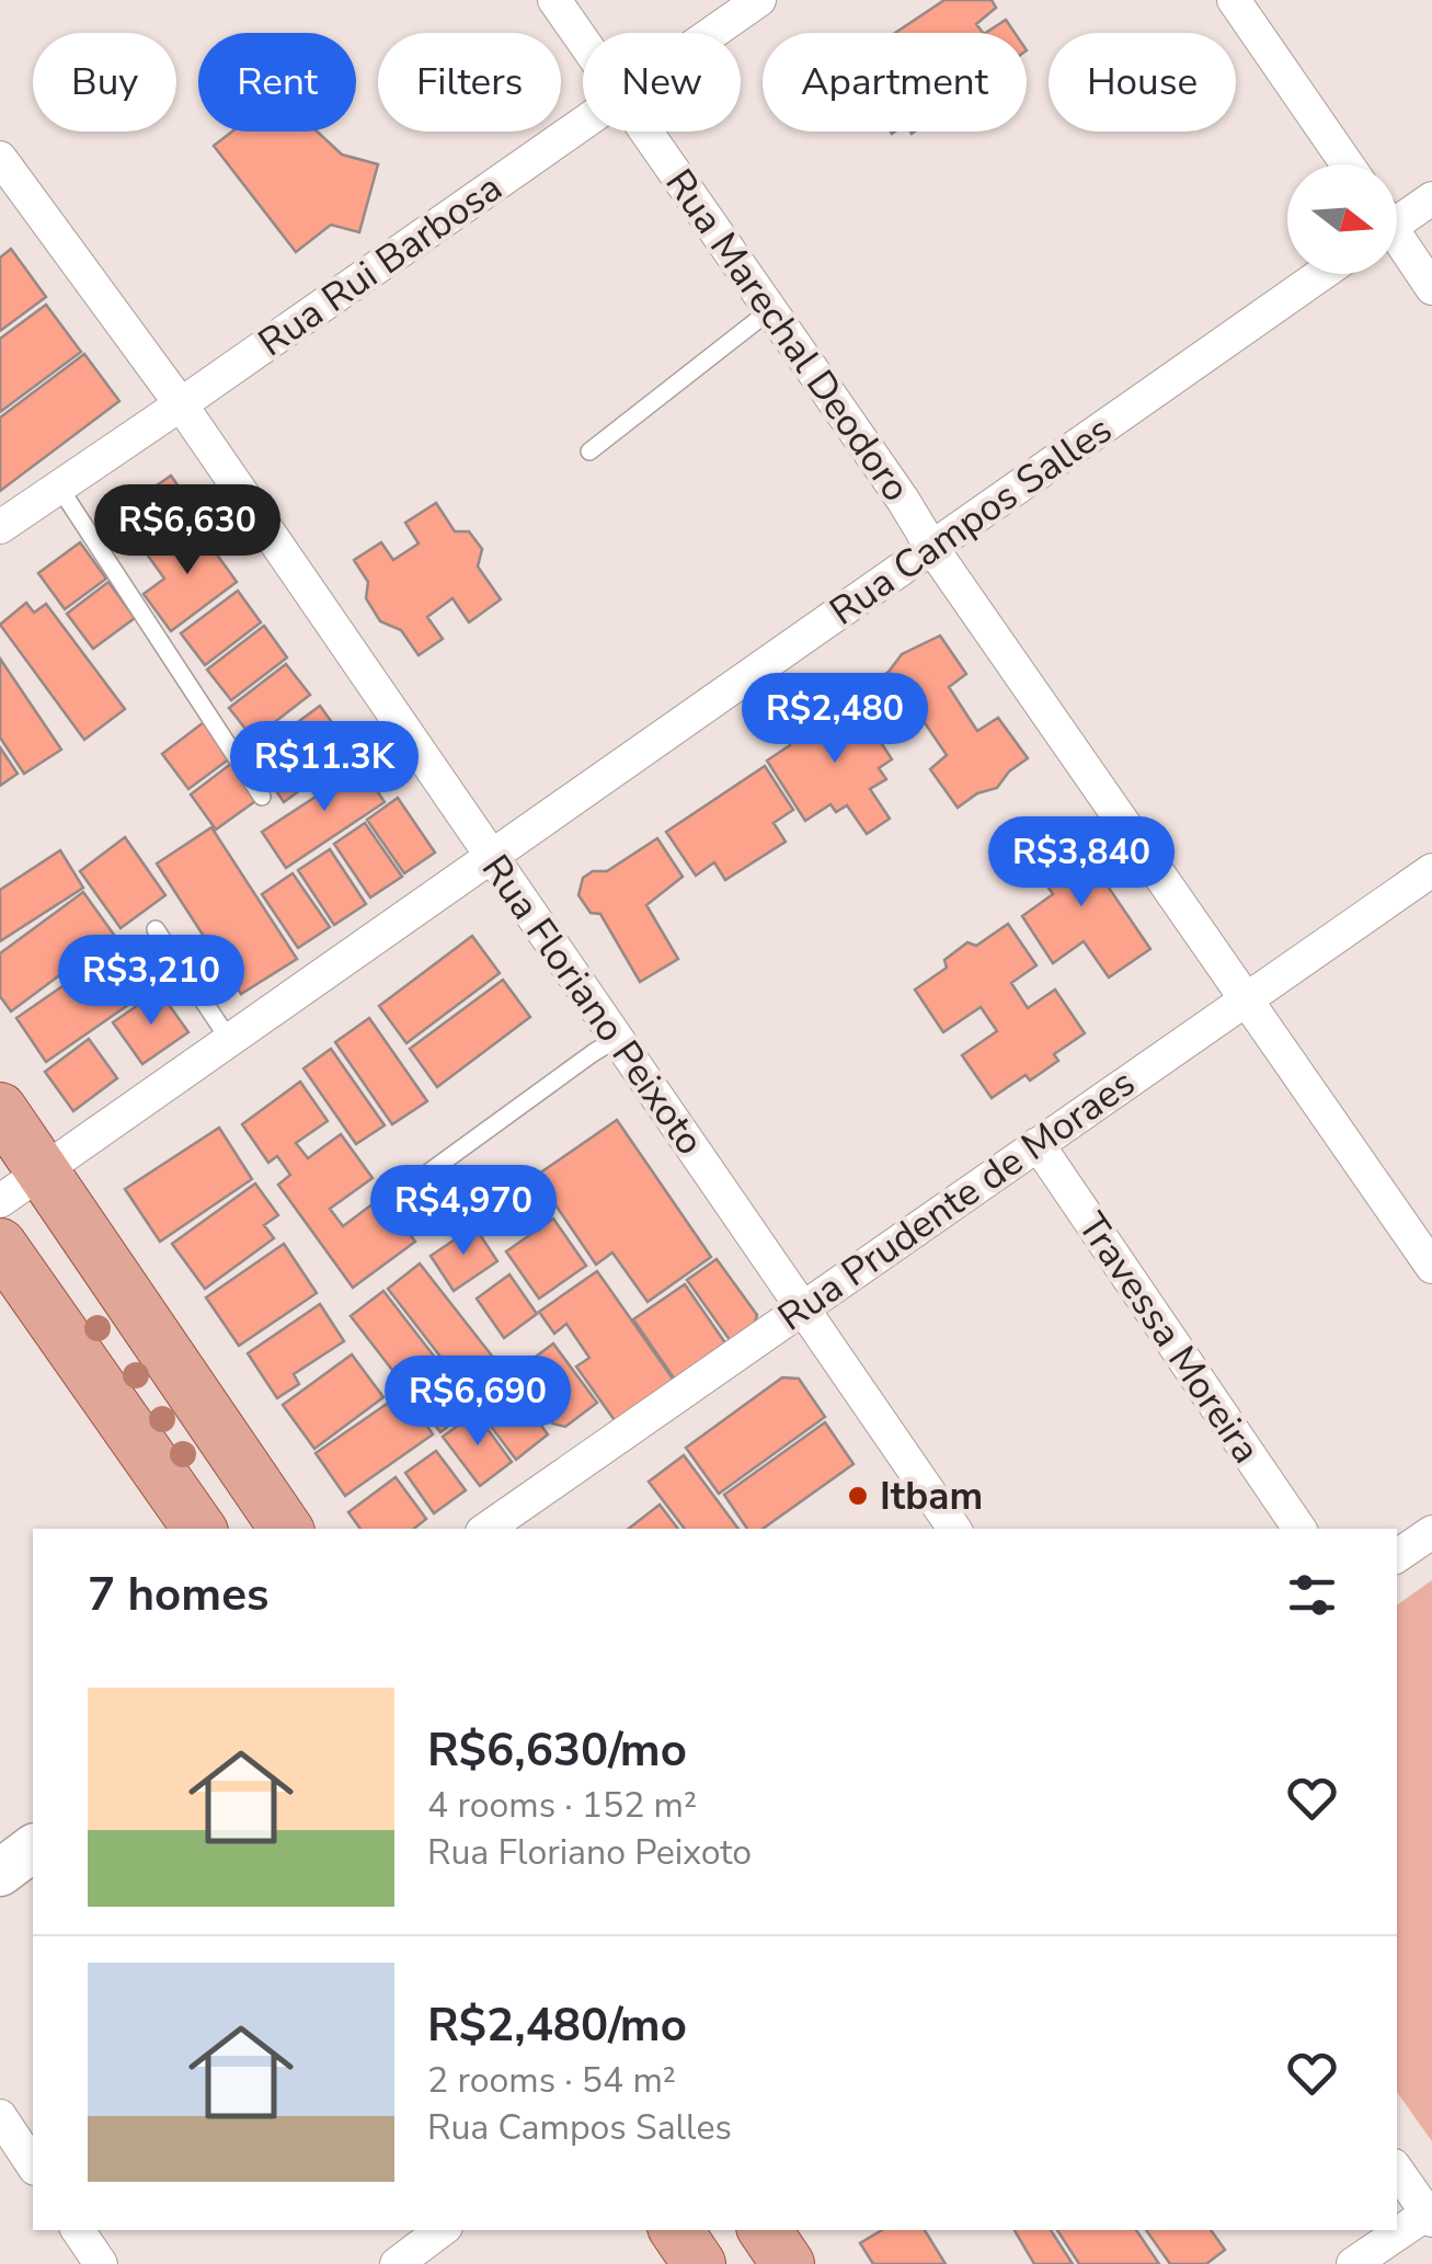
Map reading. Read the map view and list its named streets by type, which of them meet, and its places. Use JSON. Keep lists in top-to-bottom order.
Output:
{
  "streets": {
    "street": [
      "Rua Rui Barbosa",
      "Rua Marechal Deodoro",
      "Rua Campos Salles",
      "Rua Floriano Peixoto",
      "Rua Prudente de Moraes",
      "Travessa Moreira"
    ]
  },
  "crossings": [
    ["Rua Rui Barbosa", "Rua Floriano Peixoto"],
    ["Rua Marechal Deodoro", "Rua Campos Salles"],
    ["Rua Marechal Deodoro", "Rua Prudente de Moraes"],
    ["Rua Campos Salles", "Rua Floriano Peixoto"],
    ["Rua Floriano Peixoto", "Rua Prudente de Moraes"],
    ["Rua Prudente de Moraes", "Travessa Moreira"]
  ],
  "places": ["Itbam"],
  "north": "right",
  "page": {
    "chip": [
      "Buy",
      "Rent",
      "Filters",
      "New",
      "Apartment",
      "House"
    ],
    "price": [
      "R$6,630",
      "R$2,480",
      "R$11.3K",
      "R$3,840",
      "R$3,210",
      "R$4,970",
      "R$6,690"
    ],
    "heading": "7 homes",
    "list": [
      {
        "name": "R$6,630/mo",
        "note": "4 rooms · 152 m² · Rua Floriano Peixoto"
      },
      {
        "name": "R$2,480/mo",
        "note": "2 rooms · 54 m² · Rua Campos Salles"
      }
    ]
  }
}
